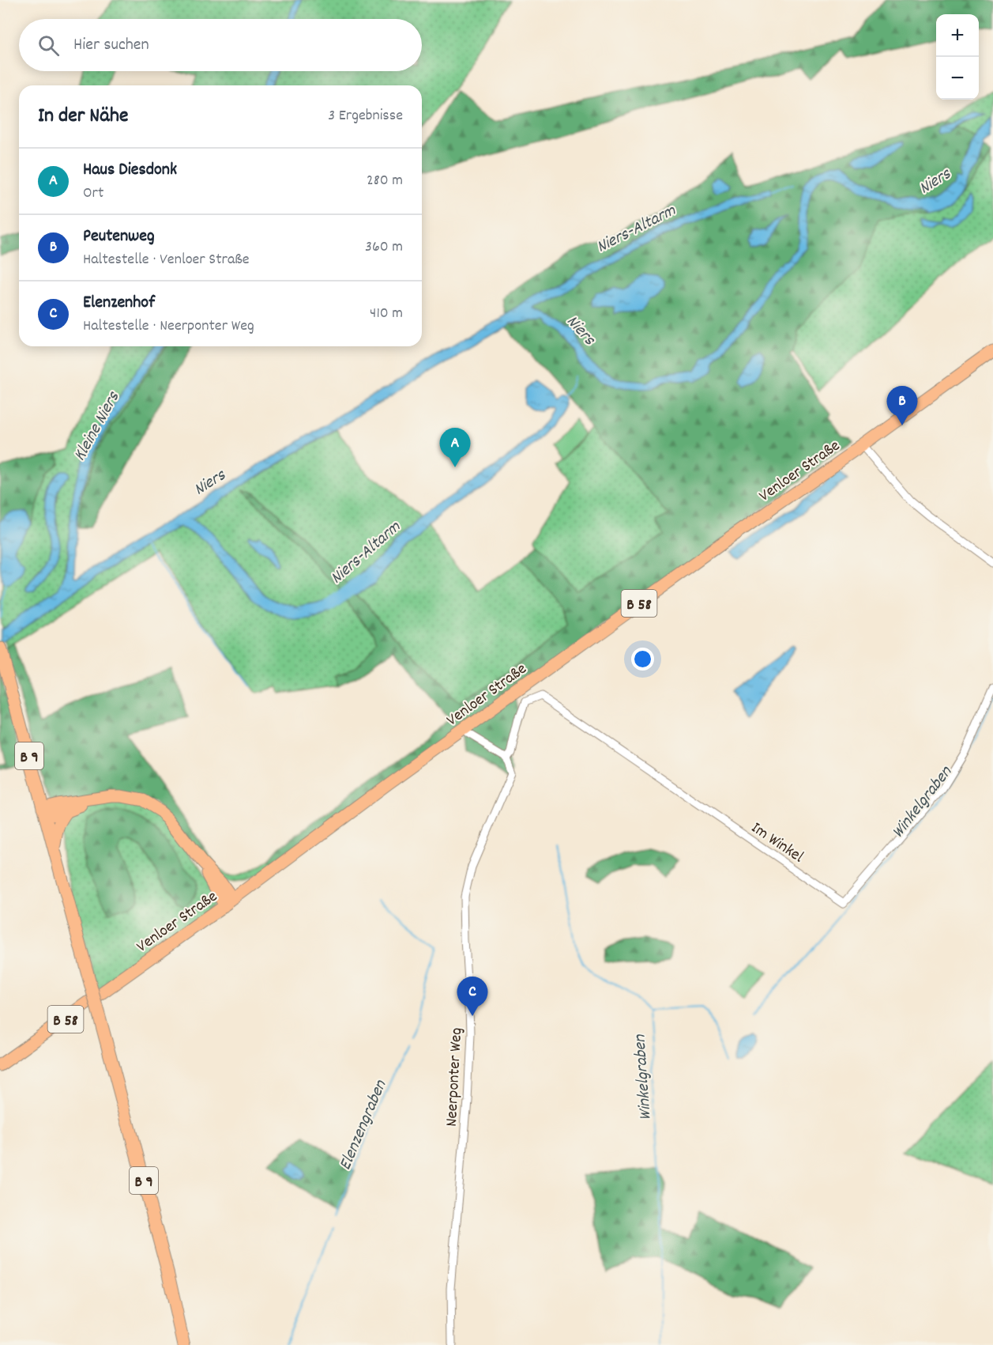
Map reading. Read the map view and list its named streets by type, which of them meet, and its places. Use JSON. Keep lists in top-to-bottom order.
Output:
{
  "streets": {
    "main road": ["Venloer Straße", "B 58", "B 9"],
    "street": ["Im Winkel", "Neerponter Weg"]
  },
  "crossings": [
    ["Im Winkel", "Neerponter Weg"]
  ],
  "water": [
    "Niers",
    "Niers-Altarm",
    "Kleine Niers",
    "Winkelgraben",
    "Elenzengraben"
  ],
  "page": {
    "map_buttons": ["+", "−"],
    "search": "Hier suchen",
    "heading": ["In der Nähe", "3 Ergebnisse"],
    "list": [
      {
        "mark": "A",
        "name": "Haus Diesdonk",
        "note": "Ort",
        "value": "280 m"
      },
      {
        "mark": "B",
        "name": "Peutenweg",
        "note": "Haltestelle · Venloer Straße",
        "value": "360 m"
      },
      {
        "mark": "C",
        "name": "Elenzenhof",
        "note": "Haltestelle · Neerponter Weg",
        "value": "410 m"
      }
    ],
    "pins": ["B", "A", "C"]
  }
}
